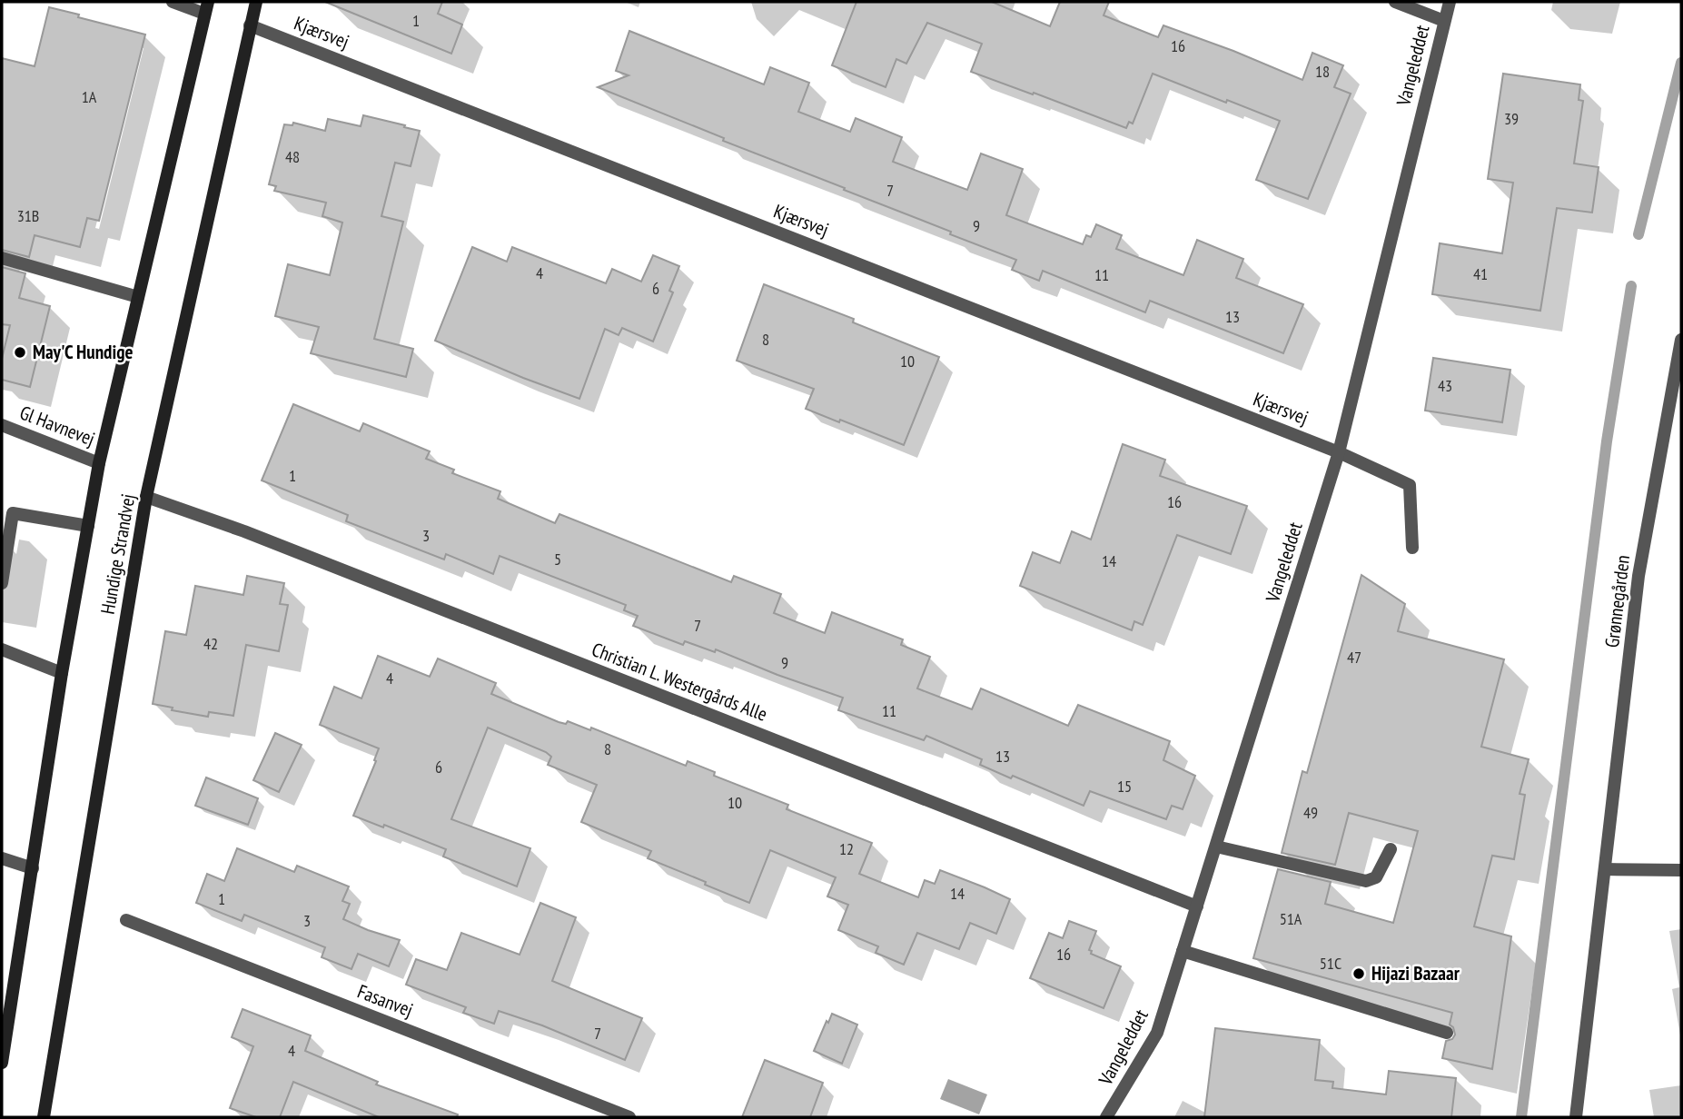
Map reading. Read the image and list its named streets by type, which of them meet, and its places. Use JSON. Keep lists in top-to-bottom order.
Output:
{
  "streets": {
    "main road": ["Hundige Strandvej"],
    "street": [
      "Kjærsvej",
      "Vangeleddet",
      "Gl Havnevej",
      "Grønnegården",
      "Christian L. Westergårds Alle",
      "Fasanvej"
    ]
  },
  "crossings": [
    ["Kjærsvej", "Vangeleddet"],
    ["Kjærsvej", "Hundige Strandvej"],
    ["Vangeleddet", "Christian L. Westergårds Alle"],
    ["Gl Havnevej", "Hundige Strandvej"],
    ["Hundige Strandvej", "Christian L. Westergårds Alle"]
  ],
  "places": ["May'C Hundige", "Hijazi Bazaar"],
  "house_numbers": [
    "1",
    "16",
    "18",
    "1A",
    "39",
    "48",
    "7",
    "31B",
    "9",
    "4",
    "41",
    "11",
    "6",
    "13",
    "8",
    "10",
    "43",
    "1",
    "16",
    "3",
    "5",
    "14",
    "7",
    "42",
    "47",
    "9",
    "4",
    "11",
    "8",
    "13",
    "6",
    "15",
    "10",
    "49",
    "12",
    "14",
    "1",
    "51A",
    "3",
    "16",
    "51C",
    "7",
    "4"
  ]
}
